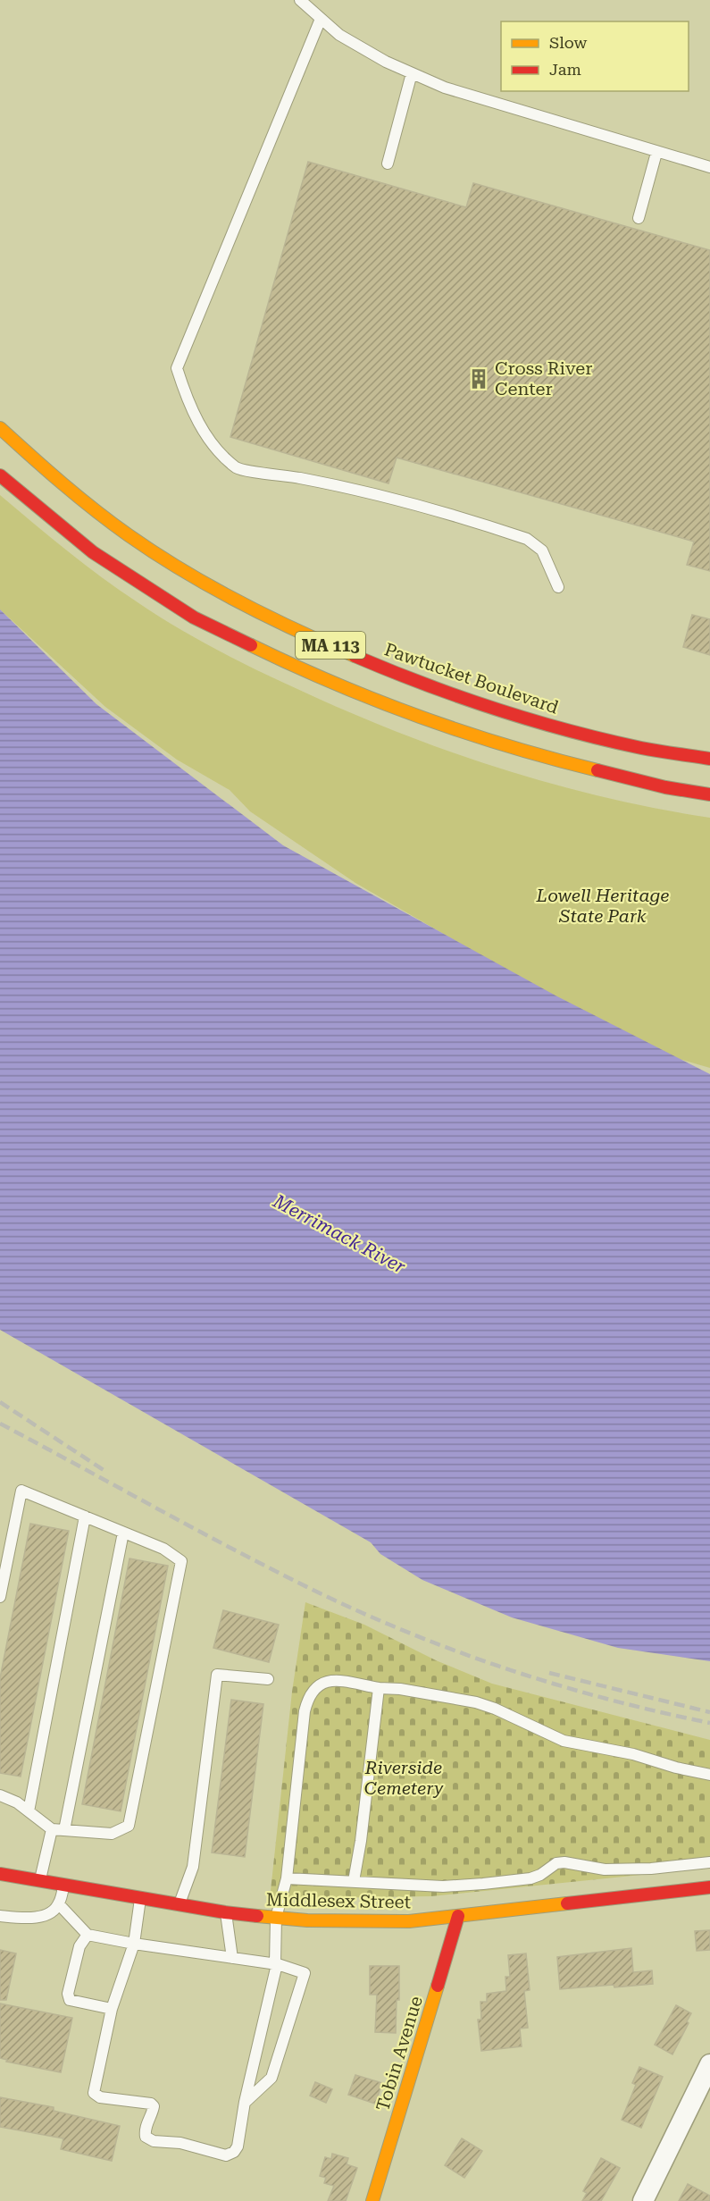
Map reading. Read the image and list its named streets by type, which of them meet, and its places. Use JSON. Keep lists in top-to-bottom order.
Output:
{
  "streets": {
    "main road": [
      "MA 113",
      "Pawtucket Boulevard",
      "Middlesex Street",
      "Tobin Avenue"
    ]
  },
  "crossings": [
    ["Middlesex Street", "Tobin Avenue"]
  ],
  "water": ["Merrimack River"],
  "parks": ["Lowell Heritage State Park", "Riverside Cemetery"],
  "places": {
    "building": ["Cross River Center"]
  },
  "legend": ["Slow", "Jam"]
}
